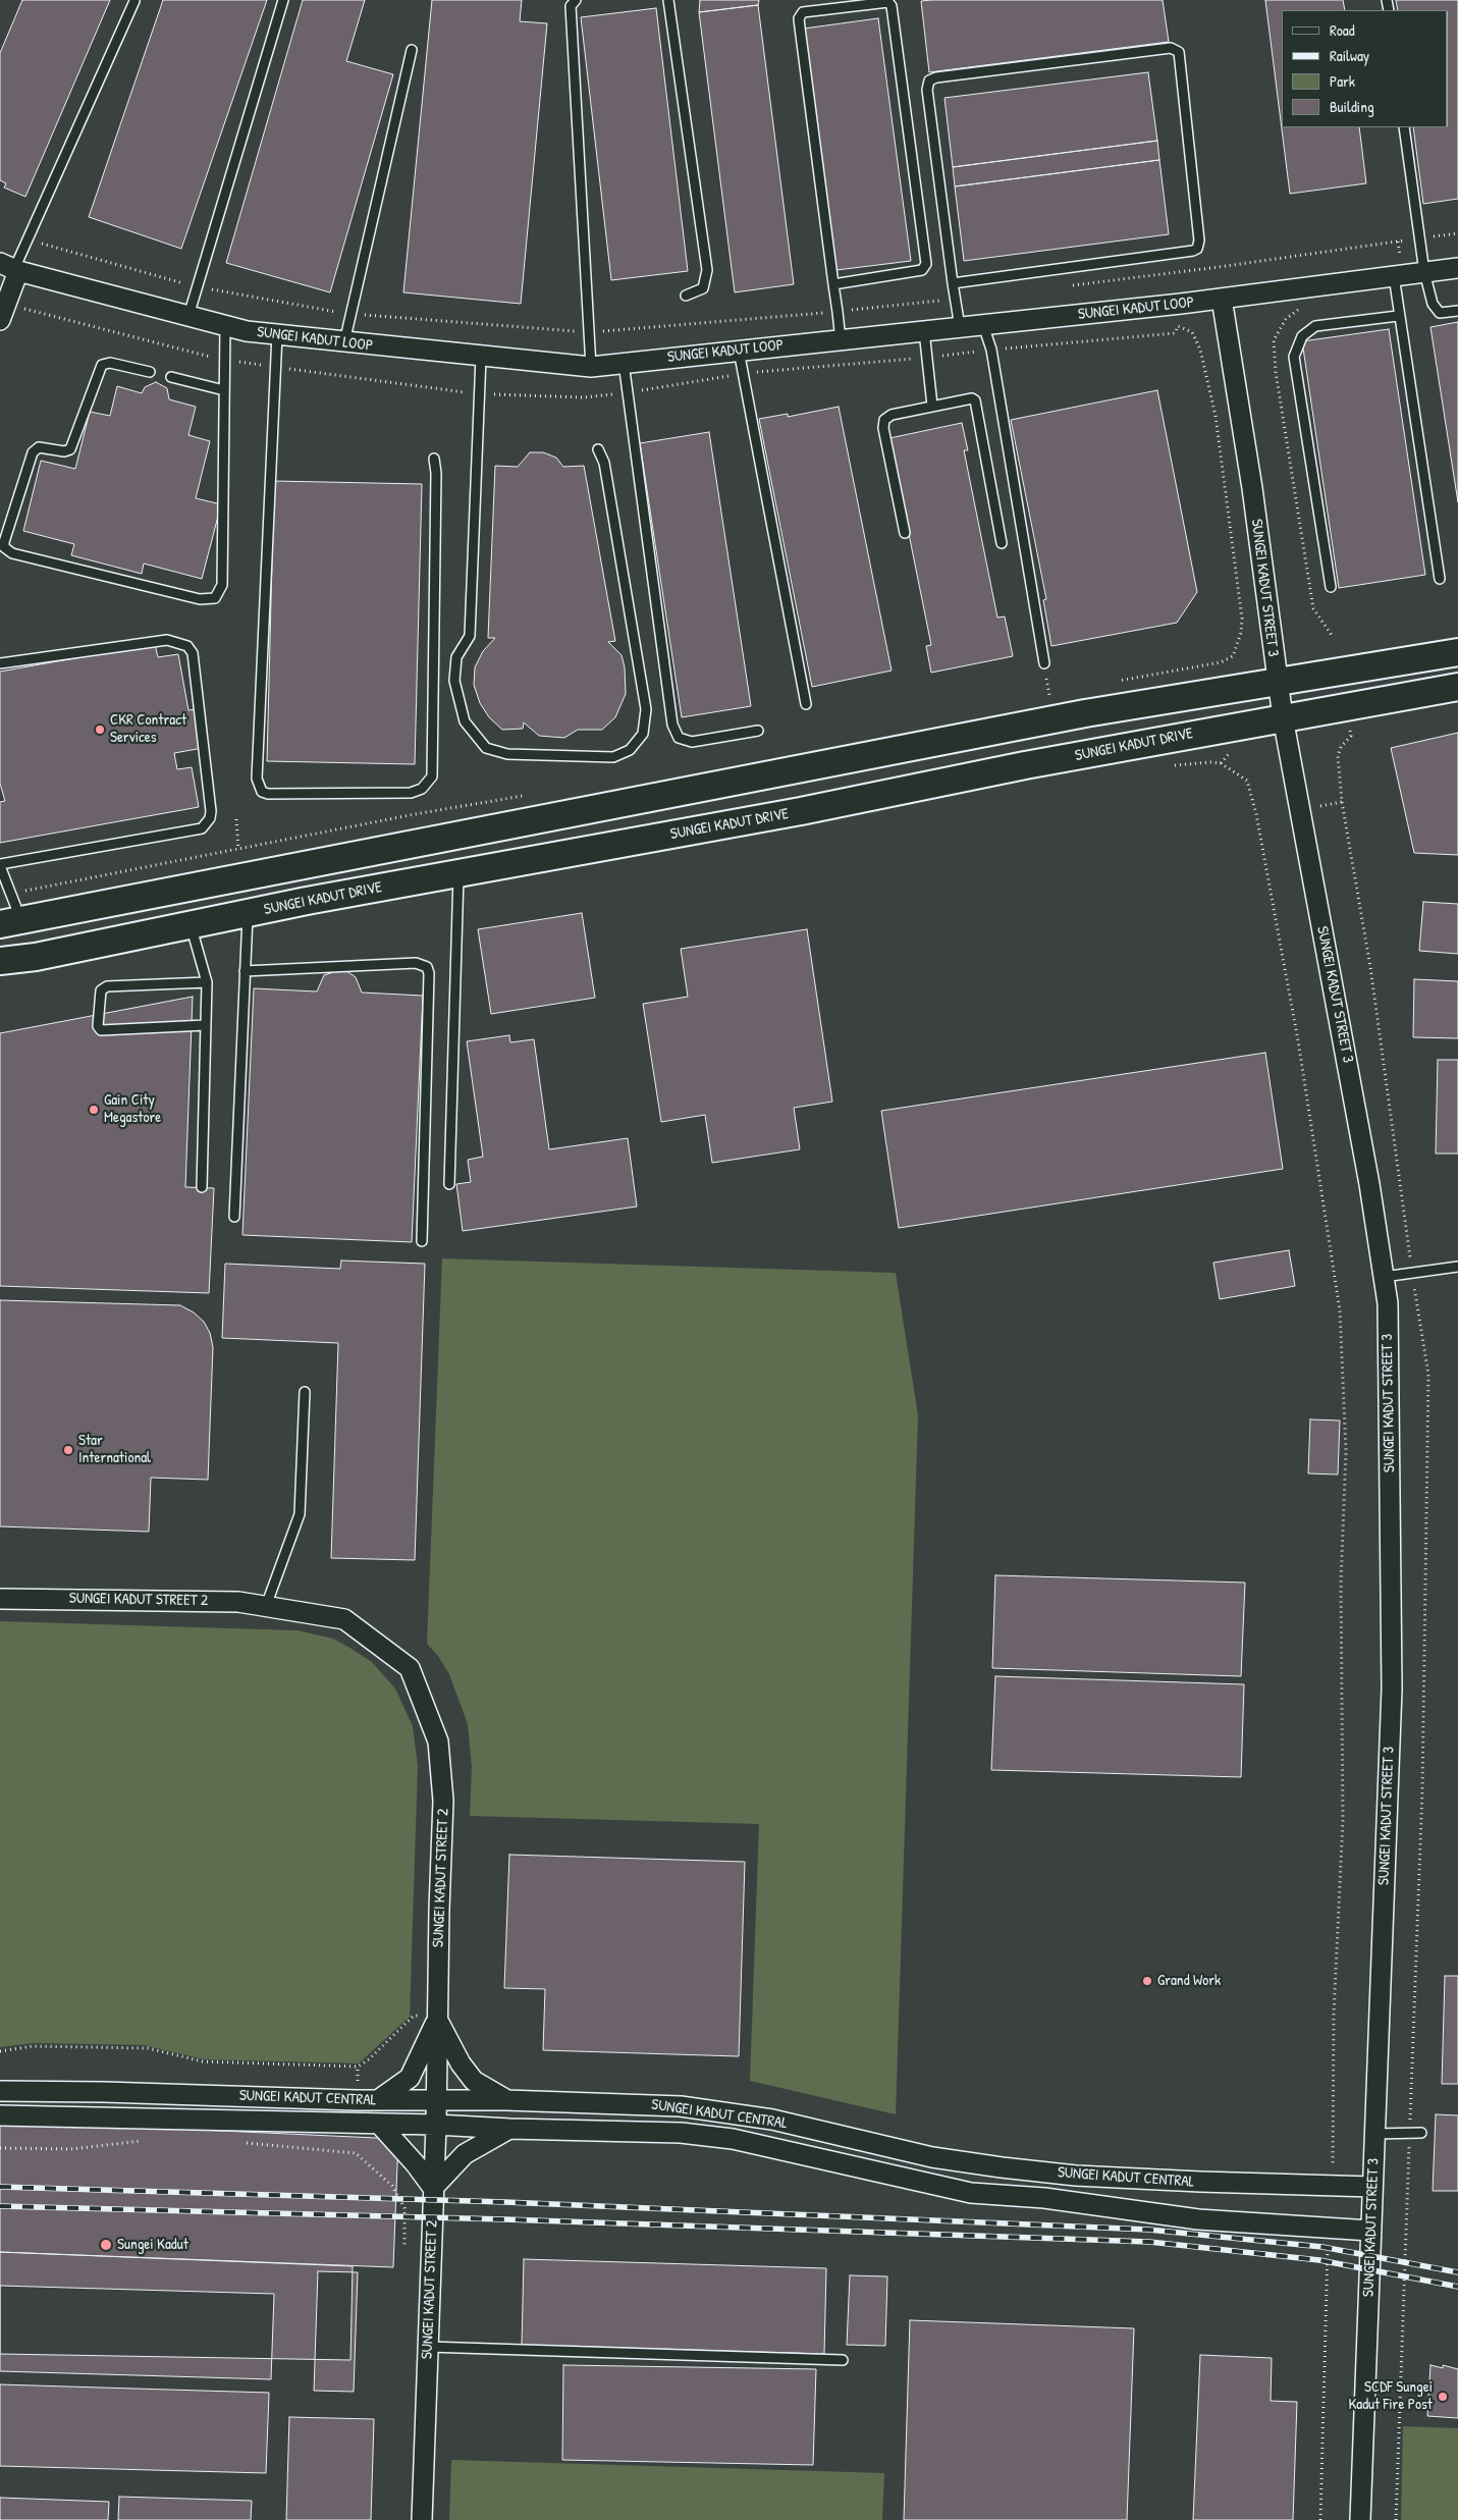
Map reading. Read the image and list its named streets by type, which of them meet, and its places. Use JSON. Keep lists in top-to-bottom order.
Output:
{
  "streets": {
    "main road": ["SUNGEI KADUT DRIVE"],
    "street": [
      "SUNGEI KADUT LOOP",
      "SUNGEI KADUT STREET 3",
      "SUNGEI KADUT STREET 2",
      "SUNGEI KADUT CENTRAL"
    ]
  },
  "crossings": [
    ["SUNGEI KADUT LOOP", "SUNGEI KADUT STREET 3"],
    ["SUNGEI KADUT STREET 3", "SUNGEI KADUT DRIVE"],
    ["SUNGEI KADUT STREET 3", "SUNGEI KADUT CENTRAL"],
    ["SUNGEI KADUT STREET 2", "SUNGEI KADUT CENTRAL"]
  ],
  "places": [
    "CKR Contract Services",
    "Gain City Megastore",
    "Star International",
    "Grand Work",
    "Sungei Kadut",
    "SCDF Sungei Kadut Fire Post"
  ],
  "legend": [
    "Road",
    "Railway",
    "Park",
    "Building"
  ]
}
